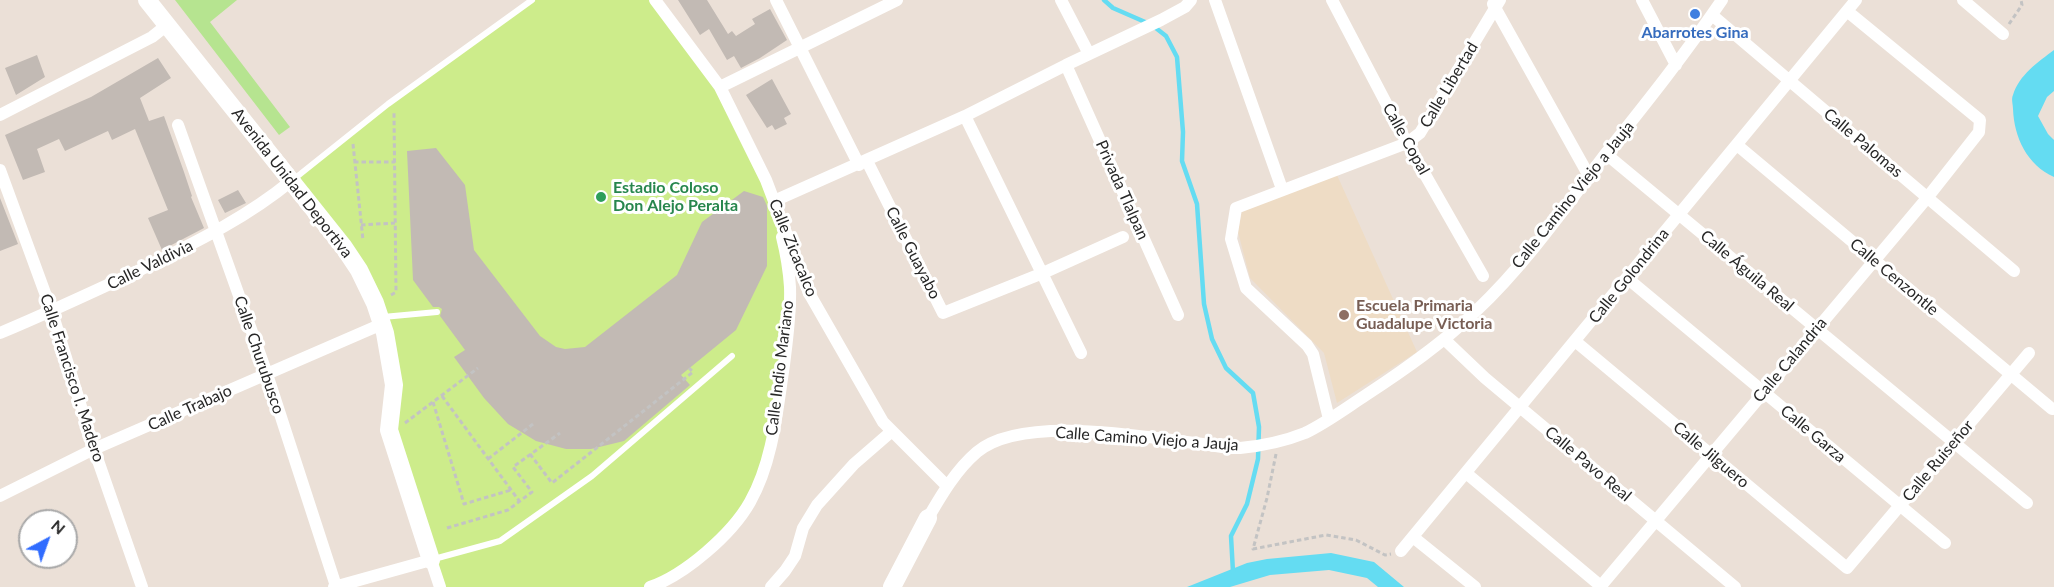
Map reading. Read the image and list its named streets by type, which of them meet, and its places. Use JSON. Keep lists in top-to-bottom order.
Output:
{
  "streets": {
    "street": [
      "Calle Libertad",
      "Calle Copal",
      "Calle Palomas",
      "Avenida Unidad Deportiva",
      "Privada Tlalpan",
      "Calle Camino Viejo a Jauja",
      "Calle Zicacalco",
      "Calle Guayabo",
      "Calle Valdivia",
      "Calle Águila Real",
      "Calle Golondrina",
      "Calle Cenzontle",
      "Calle Churubusco",
      "Calle Calandria",
      "Calle Indio Mariano",
      "Calle Francisco I. Madero",
      "Calle Trabajo",
      "Calle Garza",
      "Calle Jilguero",
      "Calle Ruiseñor",
      "Calle Pavo Real"
    ]
  },
  "crossings": [
    ["Calle Libertad", "Calle Copal"],
    ["Calle Libertad", "Calle Camino Viejo a Jauja"],
    ["Calle Palomas", "Calle Camino Viejo a Jauja"],
    ["Calle Palomas", "Calle Golondrina"],
    ["Calle Palomas", "Calle Calandria"],
    ["Avenida Unidad Deportiva", "Calle Valdivia"],
    ["Avenida Unidad Deportiva", "Calle Trabajo"],
    ["Calle Camino Viejo a Jauja", "Calle Zicacalco"],
    ["Calle Camino Viejo a Jauja", "Calle Águila Real"],
    ["Calle Camino Viejo a Jauja", "Calle Pavo Real"],
    ["Calle Zicacalco", "Calle Indio Mariano"],
    ["Calle Valdivia", "Calle Churubusco"],
    ["Calle Valdivia", "Calle Francisco I. Madero"],
    ["Calle Águila Real", "Calle Golondrina"],
    ["Calle Águila Real", "Calle Calandria"],
    ["Calle Águila Real", "Calle Ruiseñor"],
    ["Calle Golondrina", "Calle Cenzontle"],
    ["Calle Golondrina", "Calle Calandria"],
    ["Calle Golondrina", "Calle Garza"],
    ["Calle Golondrina", "Calle Jilguero"],
    ["Calle Golondrina", "Calle Pavo Real"],
    ["Calle Cenzontle", "Calle Calandria"],
    ["Calle Cenzontle", "Calle Ruiseñor"],
    ["Calle Churubusco", "Calle Trabajo"],
    ["Calle Calandria", "Calle Garza"],
    ["Calle Calandria", "Calle Jilguero"],
    ["Calle Calandria", "Calle Pavo Real"],
    ["Calle Francisco I. Madero", "Calle Trabajo"],
    ["Calle Garza", "Calle Ruiseñor"],
    ["Calle Jilguero", "Calle Ruiseñor"]
  ],
  "places": ["Abarrotes Gina", "Estadio Coloso Don Alejo Peralta", "Escuela Primaria Guadalupe Victoria"],
  "north": "top right"
}
